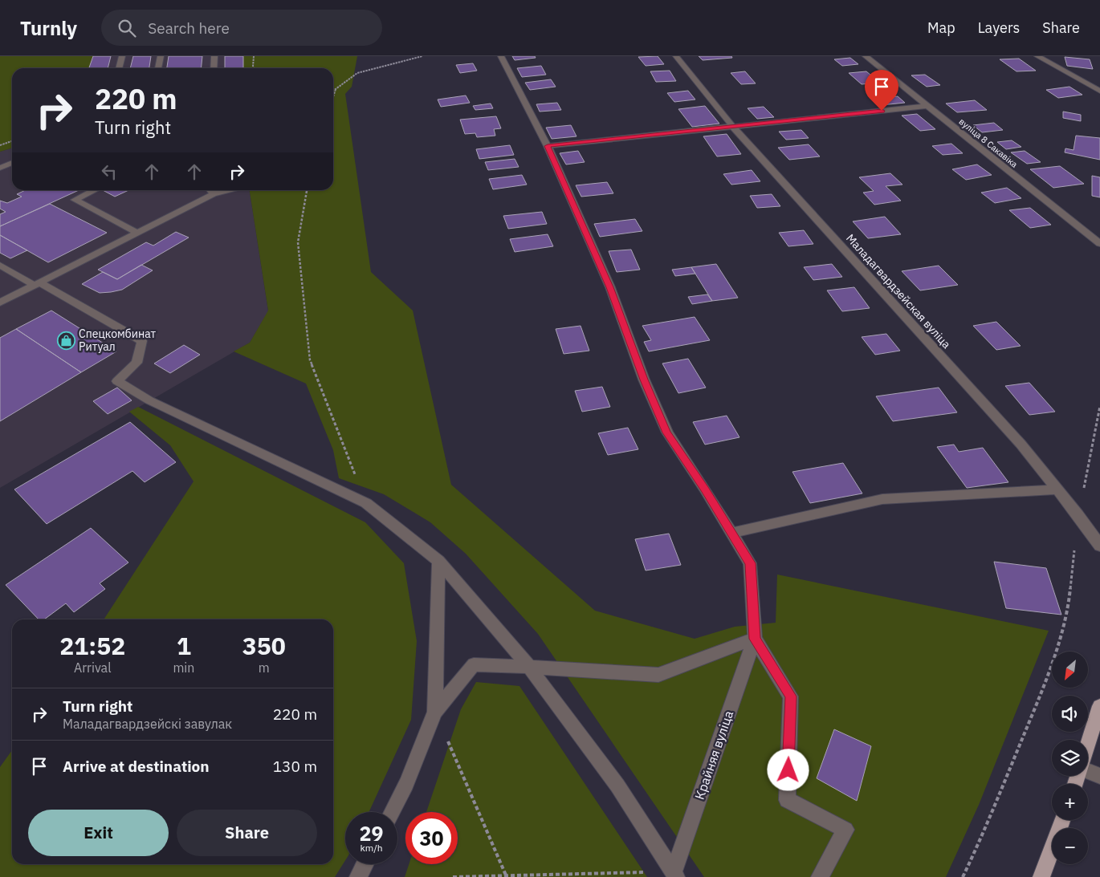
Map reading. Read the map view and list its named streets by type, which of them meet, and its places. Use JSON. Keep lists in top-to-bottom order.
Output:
{
  "streets": {
    "street": ["вуліца 8 Сакавіка", "Маладагвардзейская вуліца", "Крайняя вуліца"]
  },
  "places": {
    "shop": ["Спецкомбинат Ритуал"]
  },
  "north": "bottom left",
  "page": {
    "header": "Turnly",
    "search": "Search here",
    "nav": ["Map", "Layers", "Share"],
    "turn": ["220 m", "Turn right"],
    "eta": [
      "21:52",
      "Arrival",
      "1",
      "min",
      "350",
      "m"
    ],
    "map_buttons": ["+", "−"],
    "list": [
      {
        "name": "Turn right",
        "note": "Маладагвардзейскі завулак",
        "value": "220 m"
      },
      {
        "name": "Arrive at destination",
        "value": "130 m"
      }
    ],
    "buttons": ["Exit", "Share"],
    "speed": "29 km/h",
    "limit": "30"
  }
}
